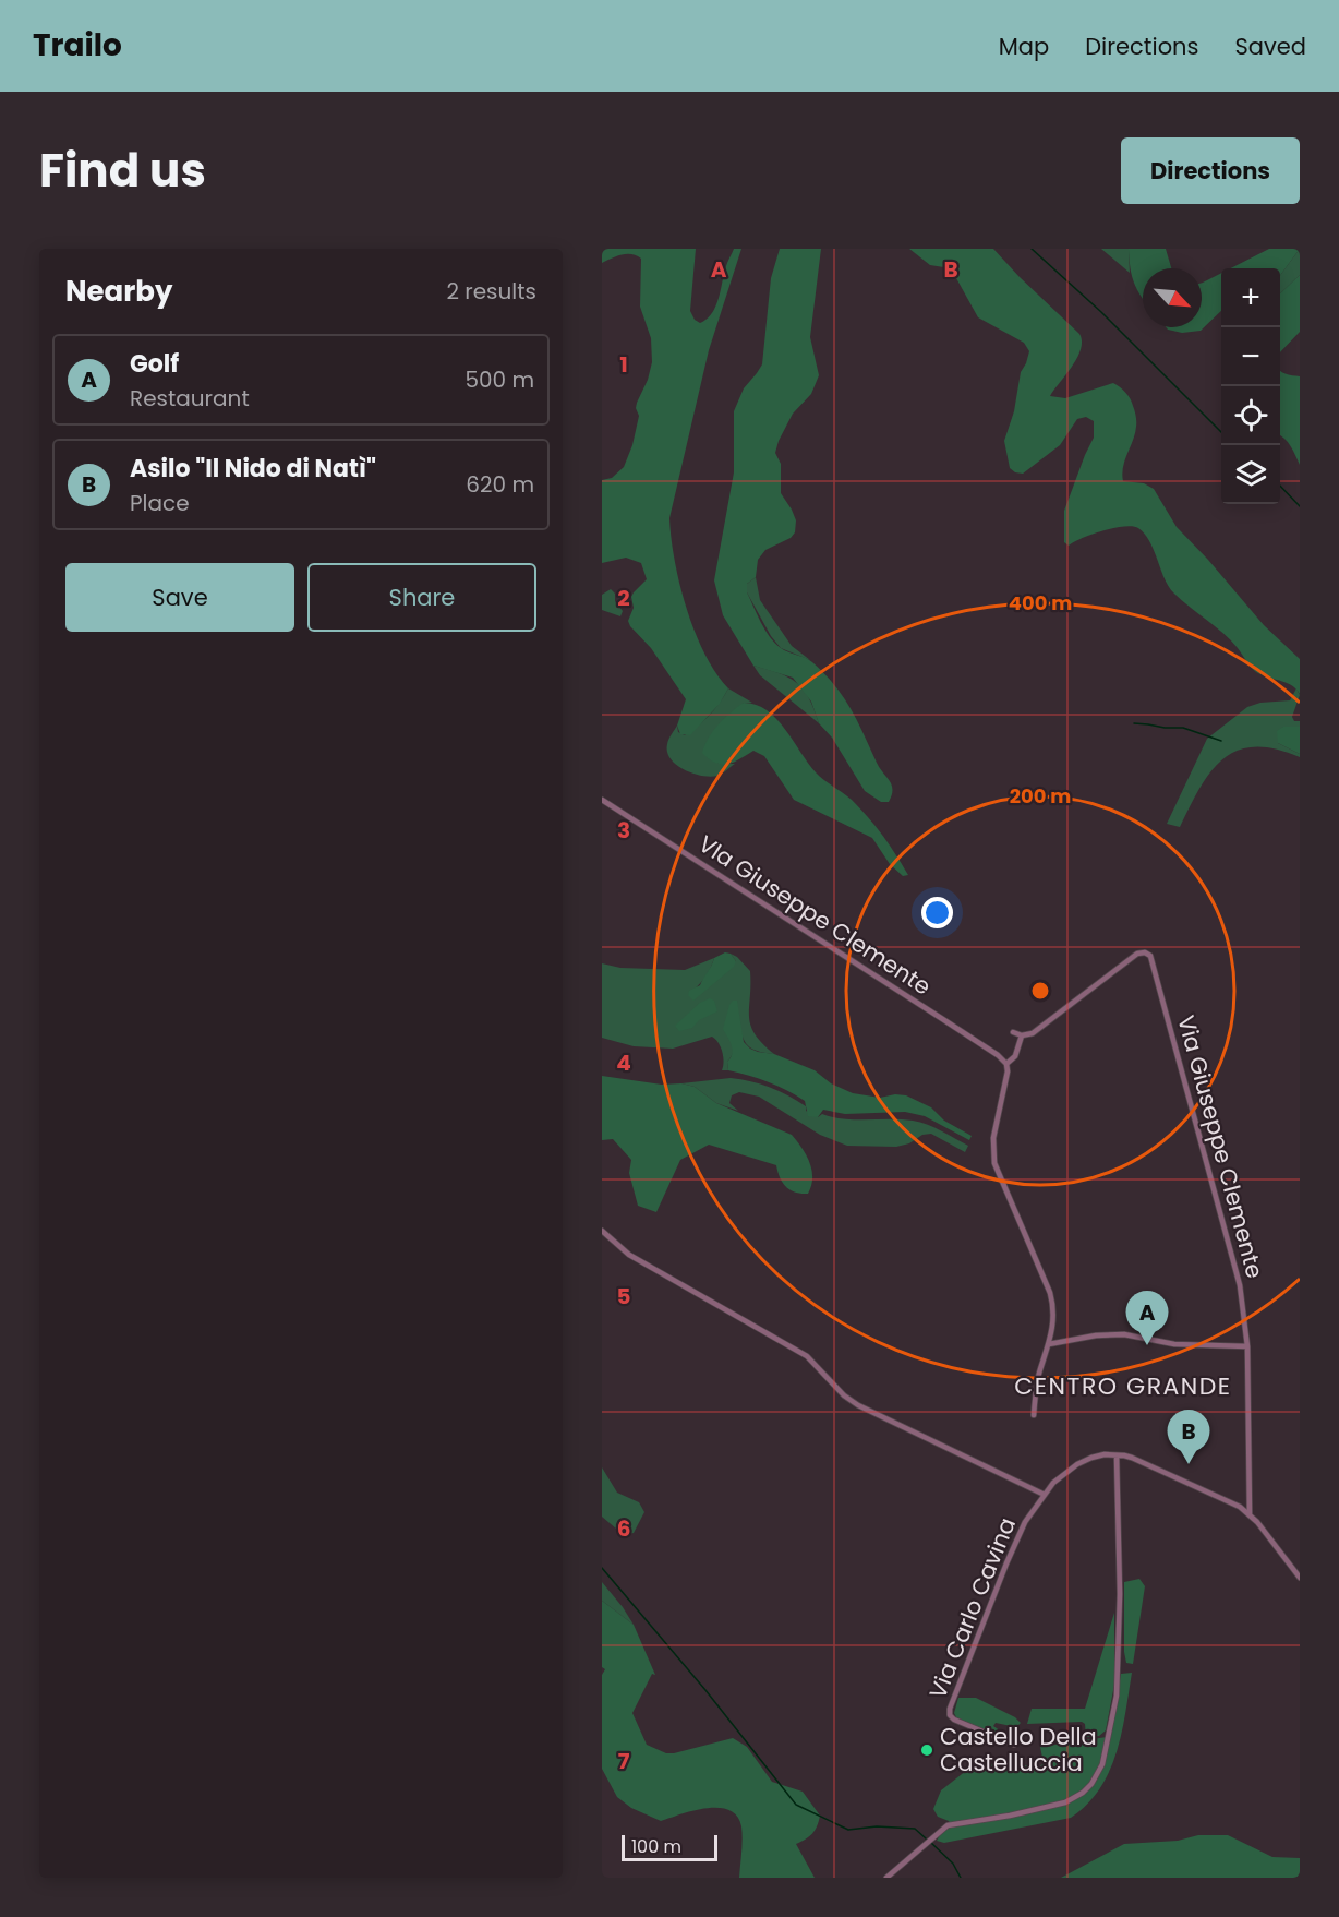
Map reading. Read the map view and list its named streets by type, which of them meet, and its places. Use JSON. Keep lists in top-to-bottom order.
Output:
{
  "streets": {
    "street": ["VIa Giuseppe Clemente", "Via Giuseppe Clemente", "Via Carlo Cavina"]
  },
  "districts": ["CENTRO GRANDE"],
  "places": ["Castello Della Castelluccia"],
  "scale_bar": "100 m",
  "north": "bottom right",
  "page": {
    "header": "Trailo",
    "nav": ["Map", "Directions", "Saved"],
    "title": "Find us",
    "buttons": [
      "Directions",
      ["Save", "Share"]
    ],
    "heading": ["Nearby", "2 results"],
    "map_buttons": ["+", "−"],
    "list": [
      {
        "mark": "A",
        "name": "Golf",
        "note": "Restaurant",
        "value": "500 m"
      },
      {
        "mark": "B",
        "name": "Asilo \"Il Nido di Natì\"",
        "note": "Place",
        "value": "620 m"
      }
    ],
    "pins": ["A", "B"],
    "scale": "100 m"
  },
  "grid": {
    "columns": ["A", "B"],
    "rows": [
      "1",
      "2",
      "3",
      "4",
      "5",
      "6",
      "7"
    ]
  },
  "rings": ["400 m", "200 m"]
}
